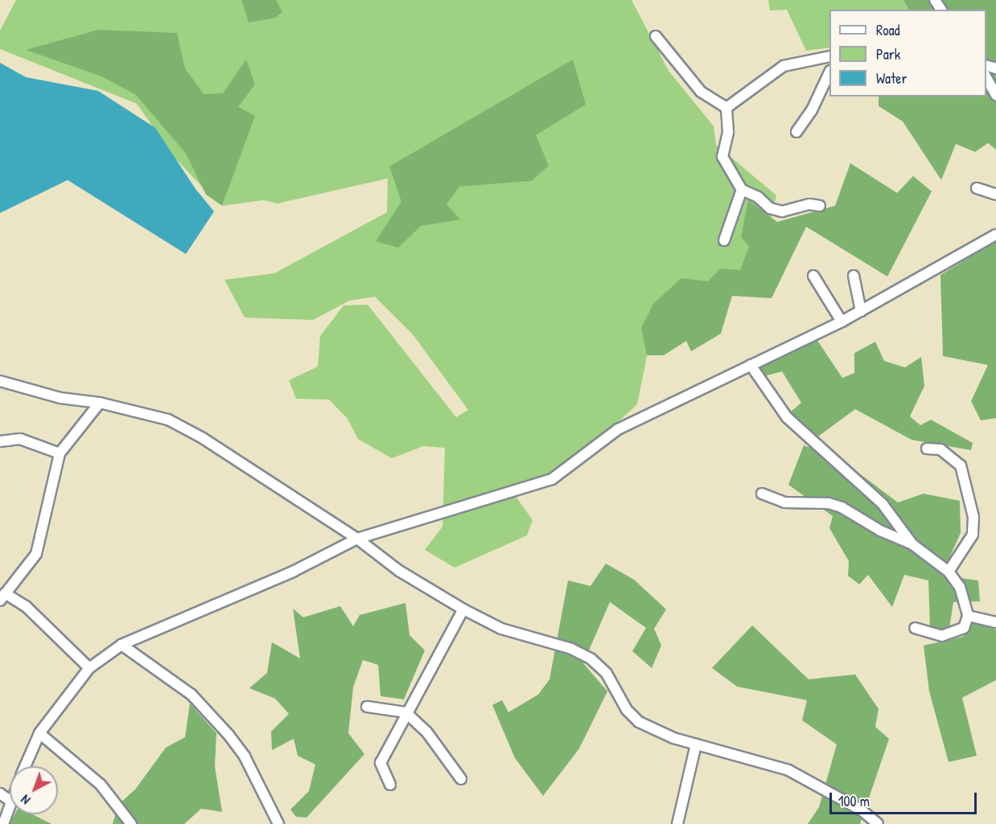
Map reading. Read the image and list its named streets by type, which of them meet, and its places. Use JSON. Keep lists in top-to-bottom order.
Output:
{
  "legend": ["Road", "Park", "Water"],
  "scale_bar": "100 m",
  "north": "bottom left"
}
